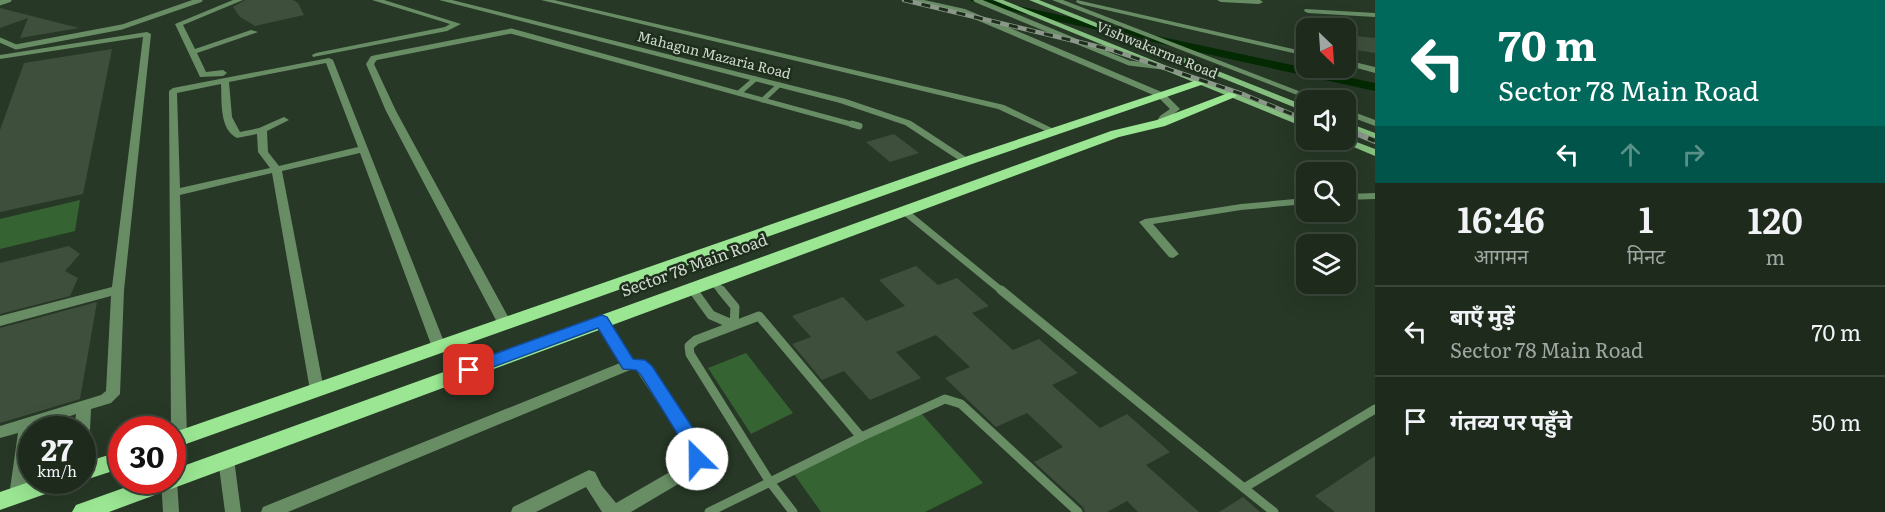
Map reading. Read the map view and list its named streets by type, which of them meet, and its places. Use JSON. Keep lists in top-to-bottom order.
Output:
{
  "streets": {
    "main road": ["Vishwakarma Road", "Sector 78 Main Road"],
    "street": ["Mahagun Mazaria Road"]
  },
  "crossings": [
    ["Vishwakarma Road", "Sector 78 Main Road"],
    ["Mahagun Mazaria Road", "Sector 78 Main Road"]
  ],
  "north": "bottom right",
  "page": {
    "turn": ["70 m", "Sector 78 Main Road"],
    "eta": [
      "16:46",
      "आगमन",
      "1",
      "मिनट",
      "120",
      "m"
    ],
    "list": [
      {
        "name": "बाएँ मुड़ें",
        "note": "Sector 78 Main Road",
        "value": "70 m"
      },
      {
        "name": "गंतव्य पर पहुँचे",
        "value": "50 m"
      }
    ],
    "speed": "27 km/h",
    "limit": "30"
  }
}
